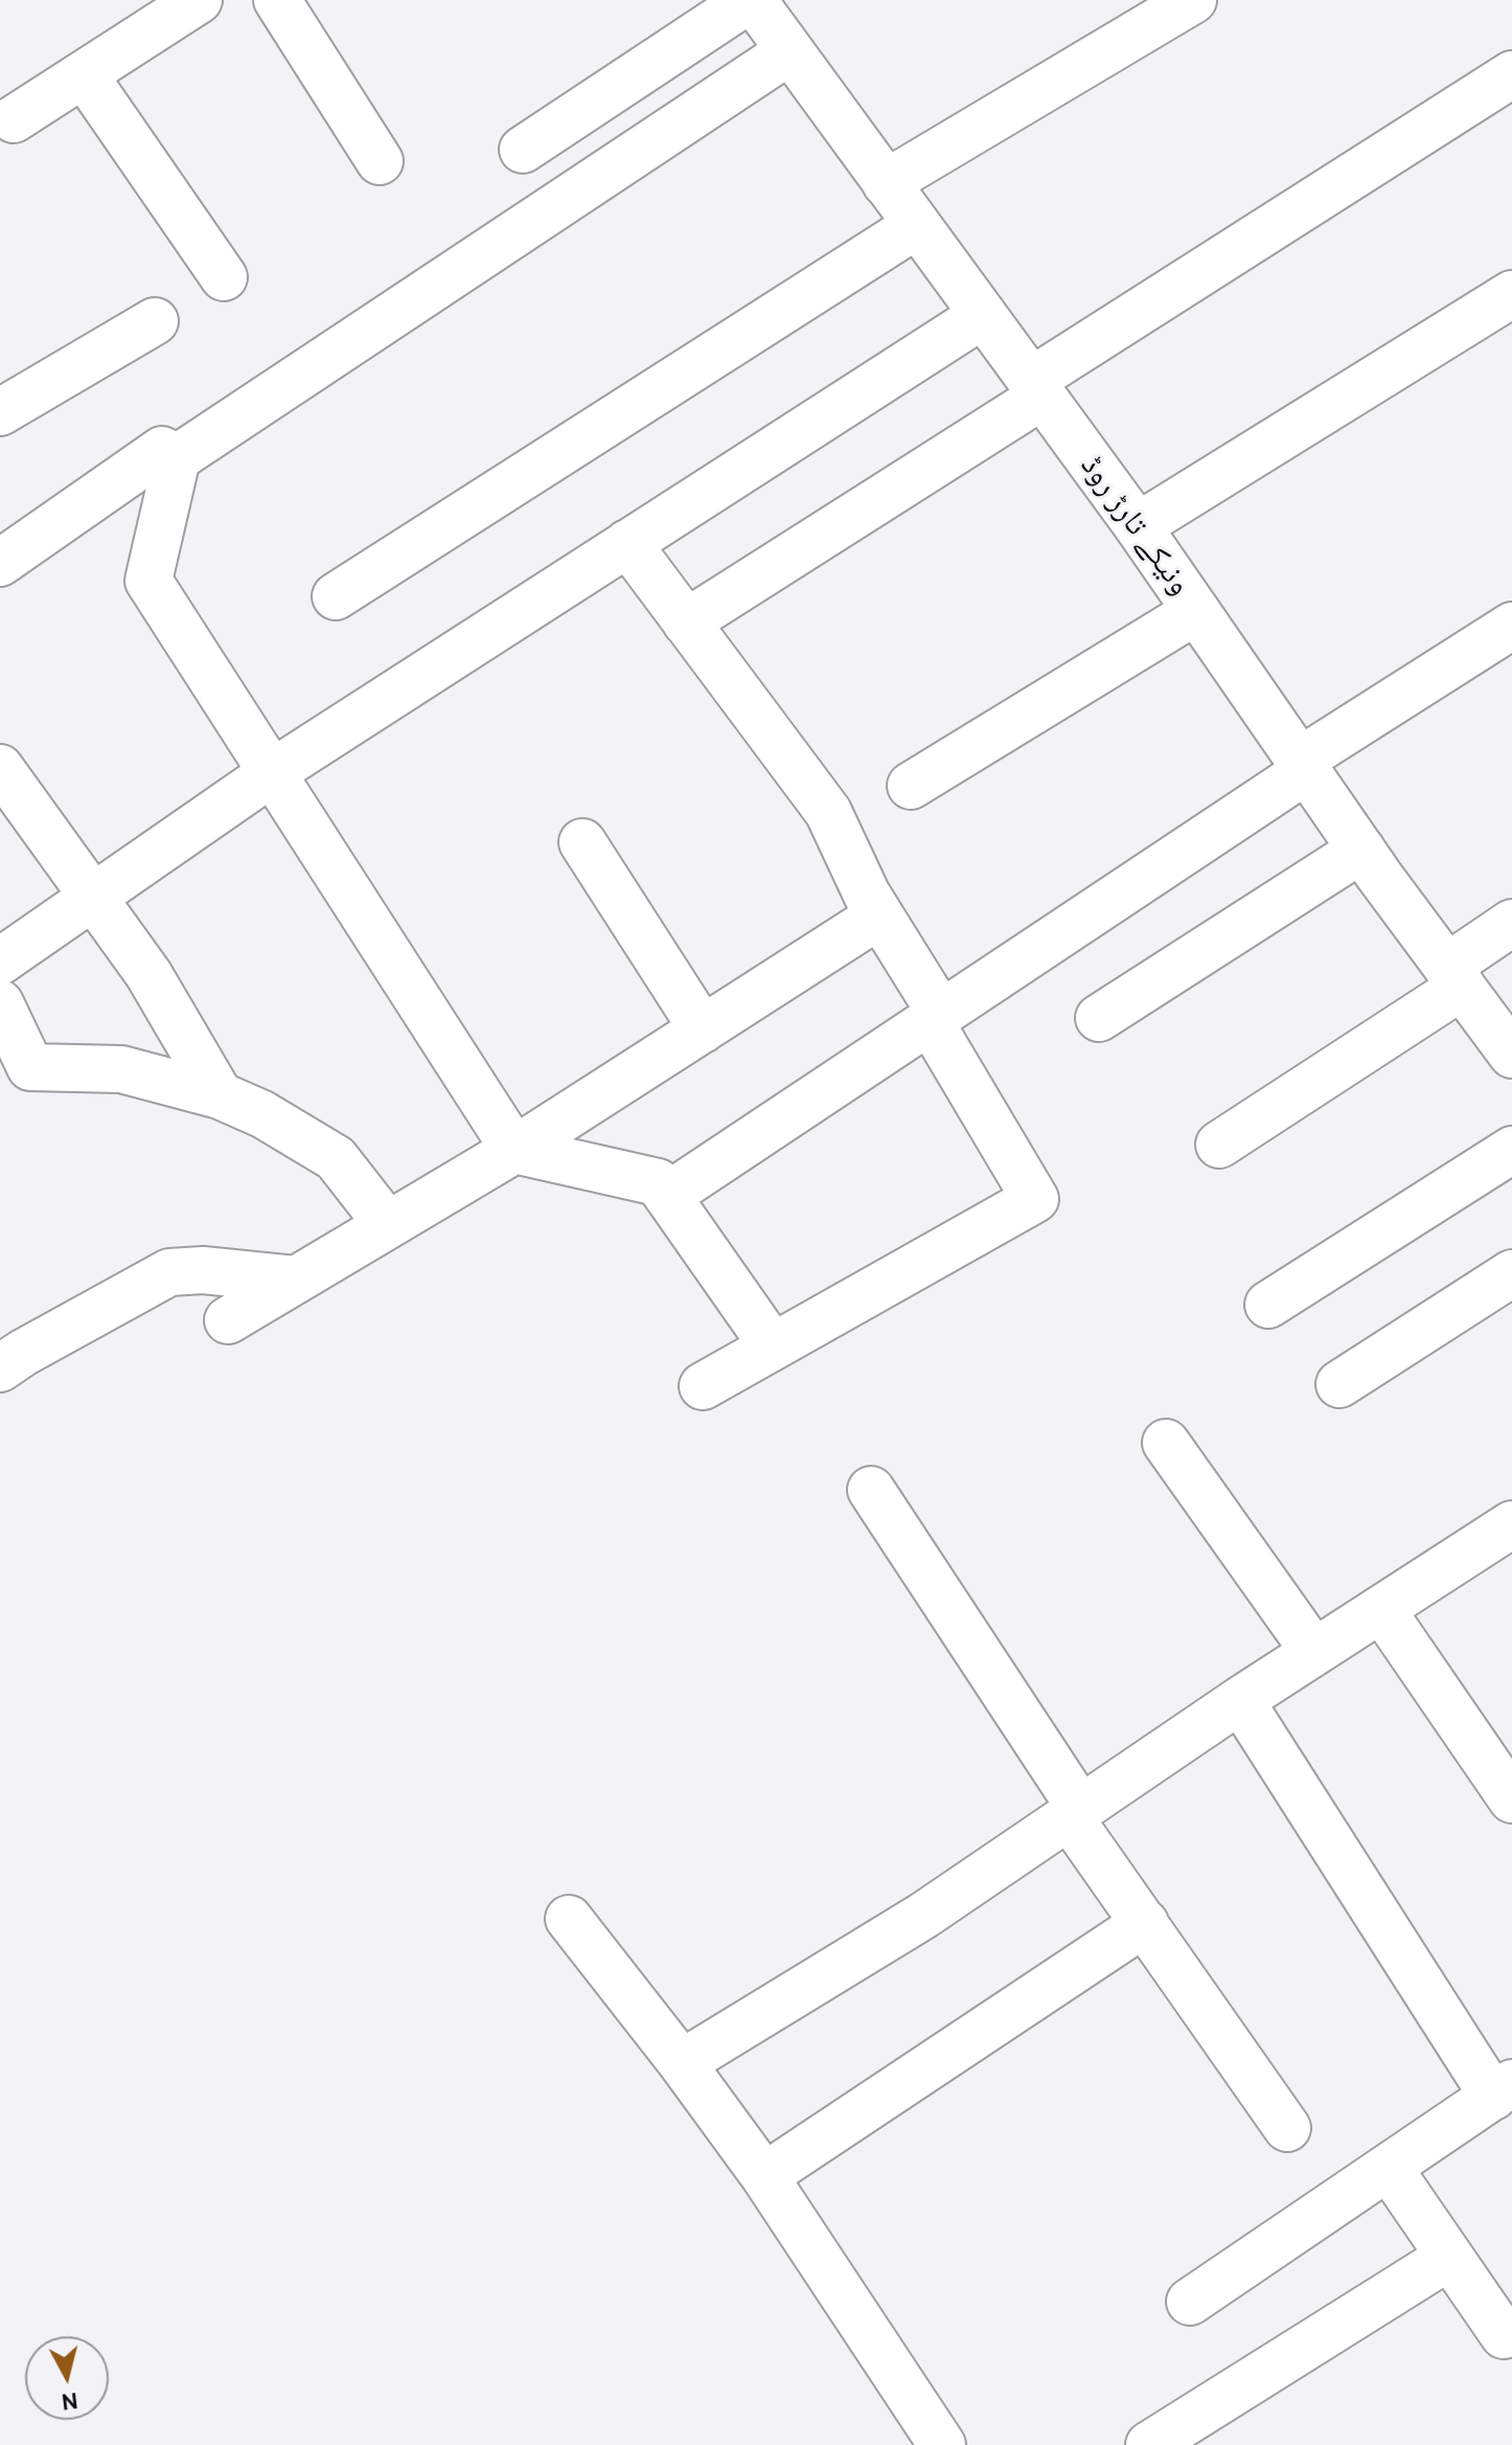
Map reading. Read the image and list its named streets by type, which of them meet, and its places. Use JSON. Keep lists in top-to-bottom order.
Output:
{
  "streets": {
    "street": ["ونیکے تارڑ روڈ"]
  },
  "north": "bottom"
}
